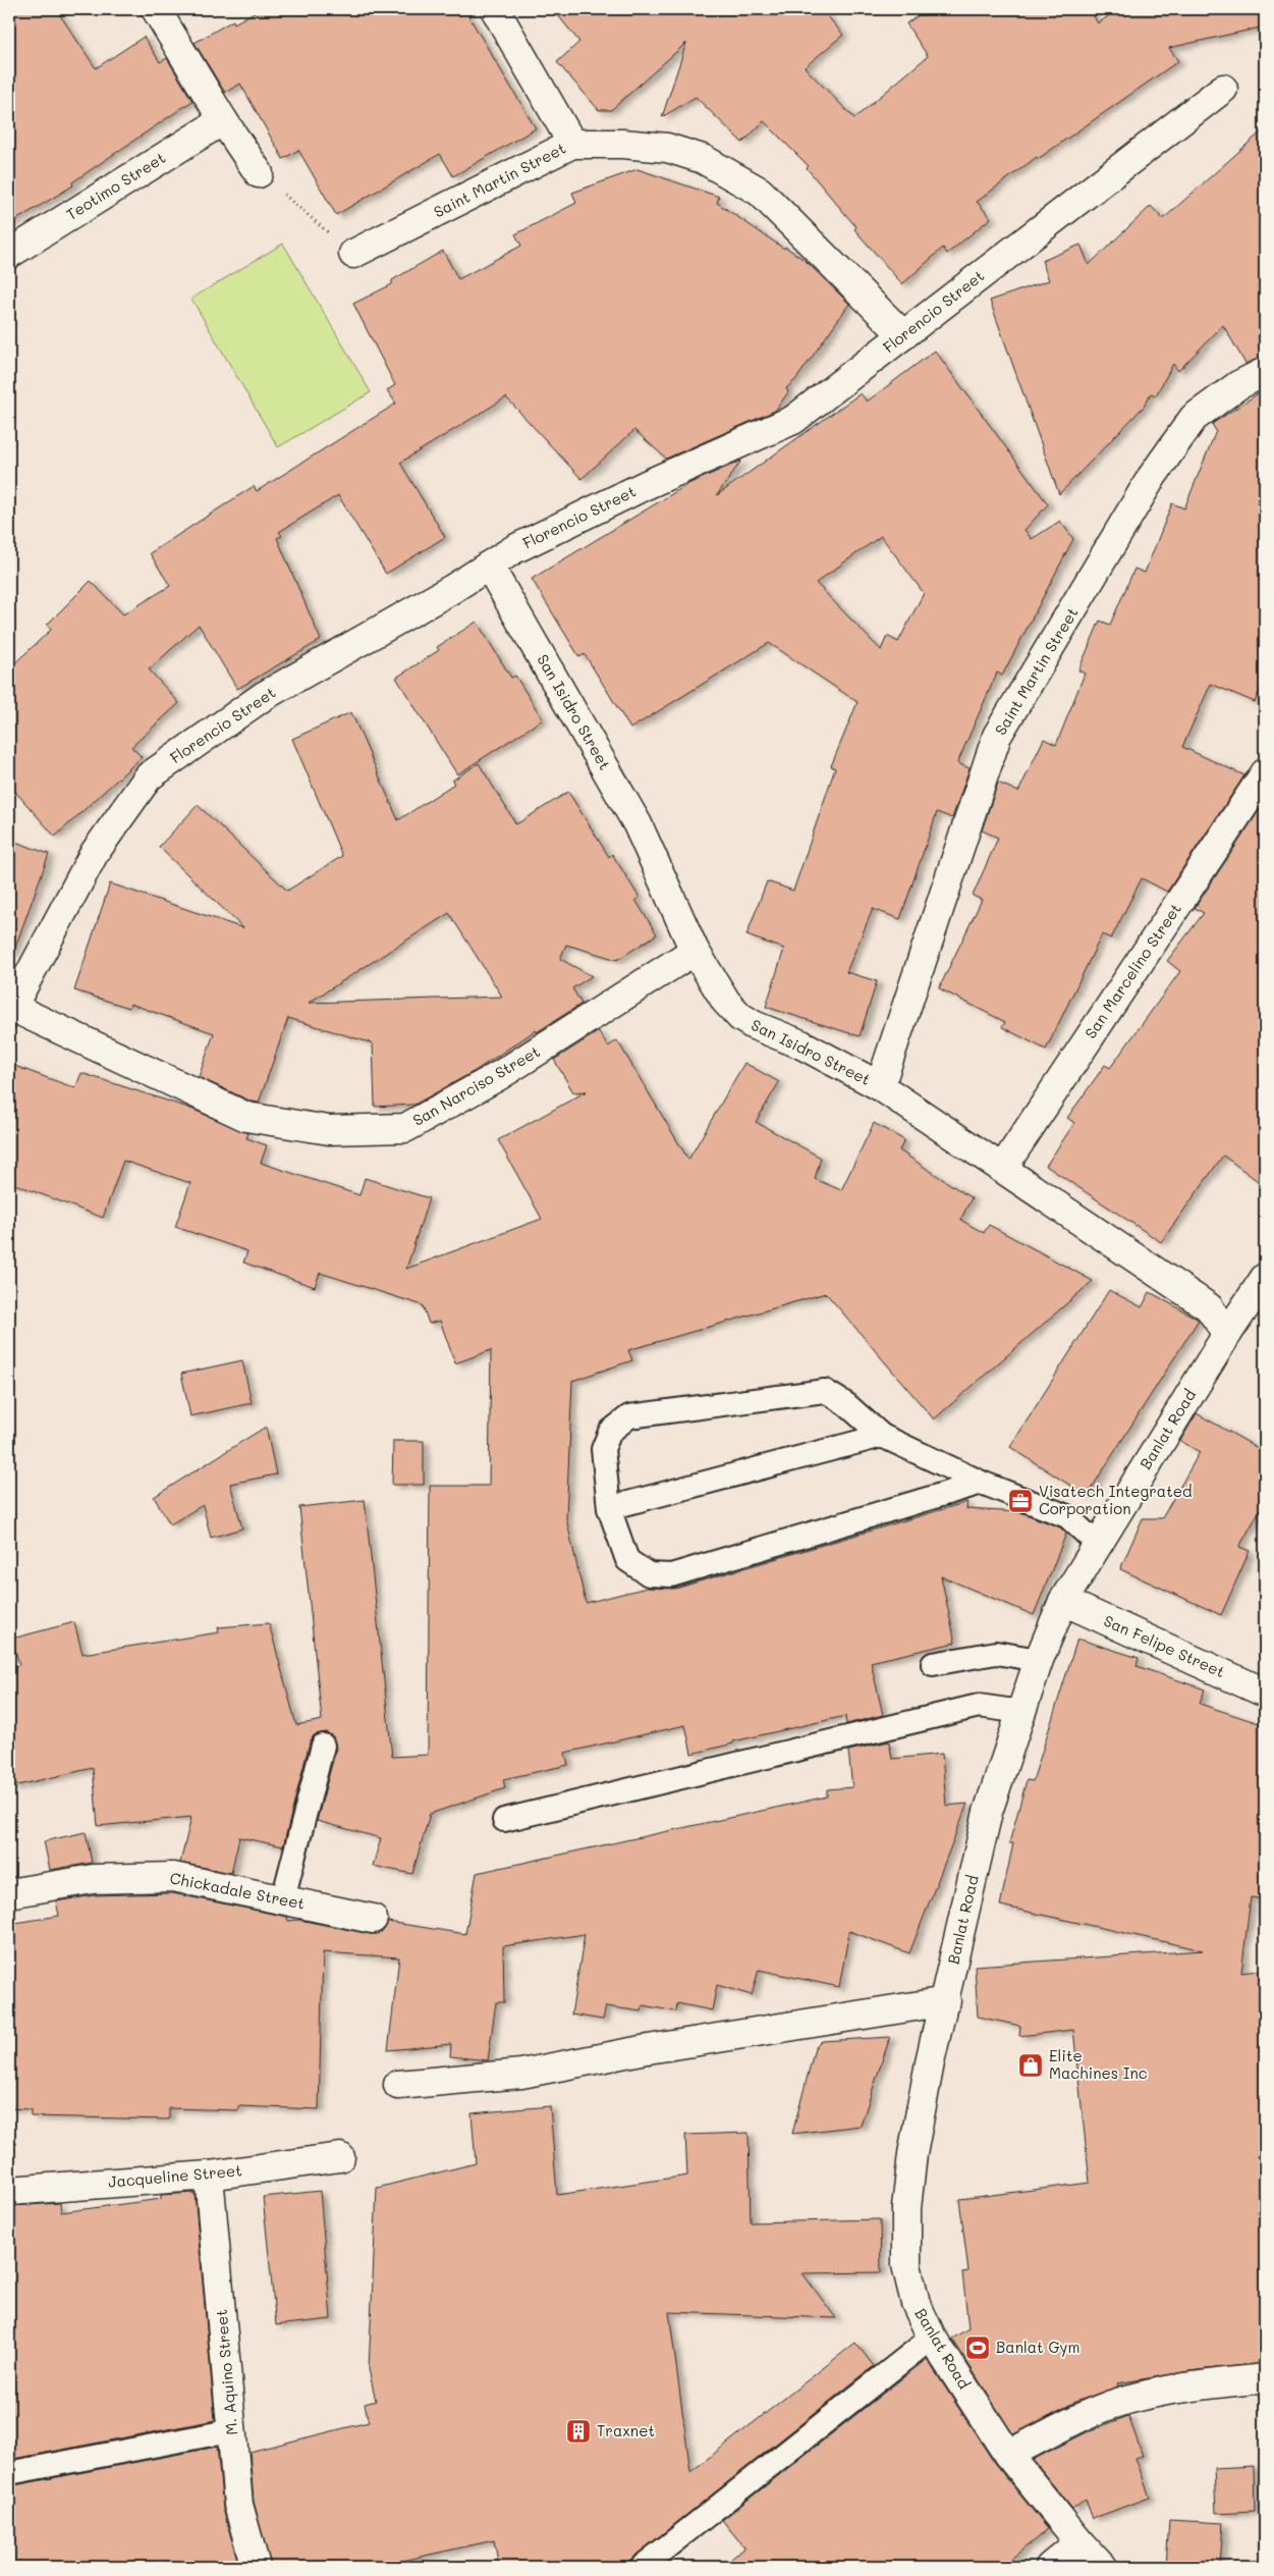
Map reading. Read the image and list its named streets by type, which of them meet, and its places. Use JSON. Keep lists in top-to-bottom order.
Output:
{
  "streets": {
    "street": [
      "Saint Martin Street",
      "Teotimo Street",
      "Florencio Street",
      "San Isidro Street",
      "San Marcelino Street",
      "San Narciso Street",
      "Banlat Road",
      "San Felipe Street",
      "Chickadale Street",
      "Jacqueline Street",
      "M. Aquino Street"
    ]
  },
  "crossings": [
    ["Saint Martin Street", "Florencio Street"],
    ["Saint Martin Street", "San Isidro Street"],
    ["Florencio Street", "San Isidro Street"],
    ["Florencio Street", "San Narciso Street"],
    ["San Isidro Street", "San Marcelino Street"],
    ["San Isidro Street", "San Narciso Street"],
    ["San Isidro Street", "Banlat Road"],
    ["Banlat Road", "San Felipe Street"],
    ["Jacqueline Street", "M. Aquino Street"]
  ],
  "places": {
    "office": ["Visatech Integrated Corporation"],
    "shop": ["Elite Machines Inc"],
    "sports": ["Banlat Gym"],
    "building": ["Traxnet"]
  }
}
